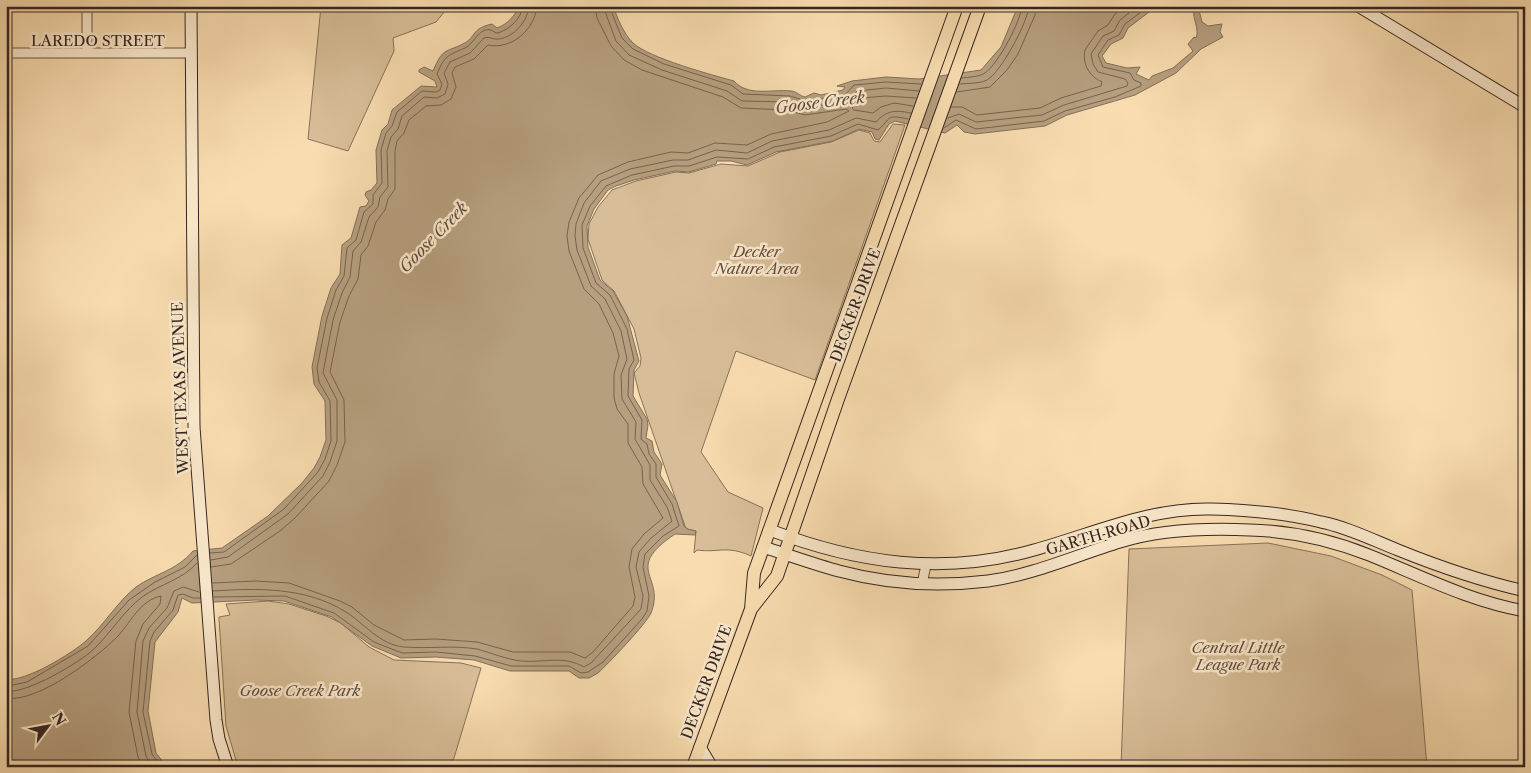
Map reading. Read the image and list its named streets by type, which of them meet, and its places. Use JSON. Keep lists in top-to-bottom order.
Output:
{
  "streets": {
    "main road": ["DECKER DRIVE", "WEST TEXAS AVENUE", "GARTH ROAD"],
    "street": ["LAREDO STREET"]
  },
  "crossings": [
    ["LAREDO STREET", "WEST TEXAS AVENUE"],
    ["DECKER DRIVE", "GARTH ROAD"]
  ],
  "water": ["Goose Creek"],
  "parks": ["Decker Nature Area", "Central Little League Park", "Goose Creek Park"],
  "north": "top right"
}
